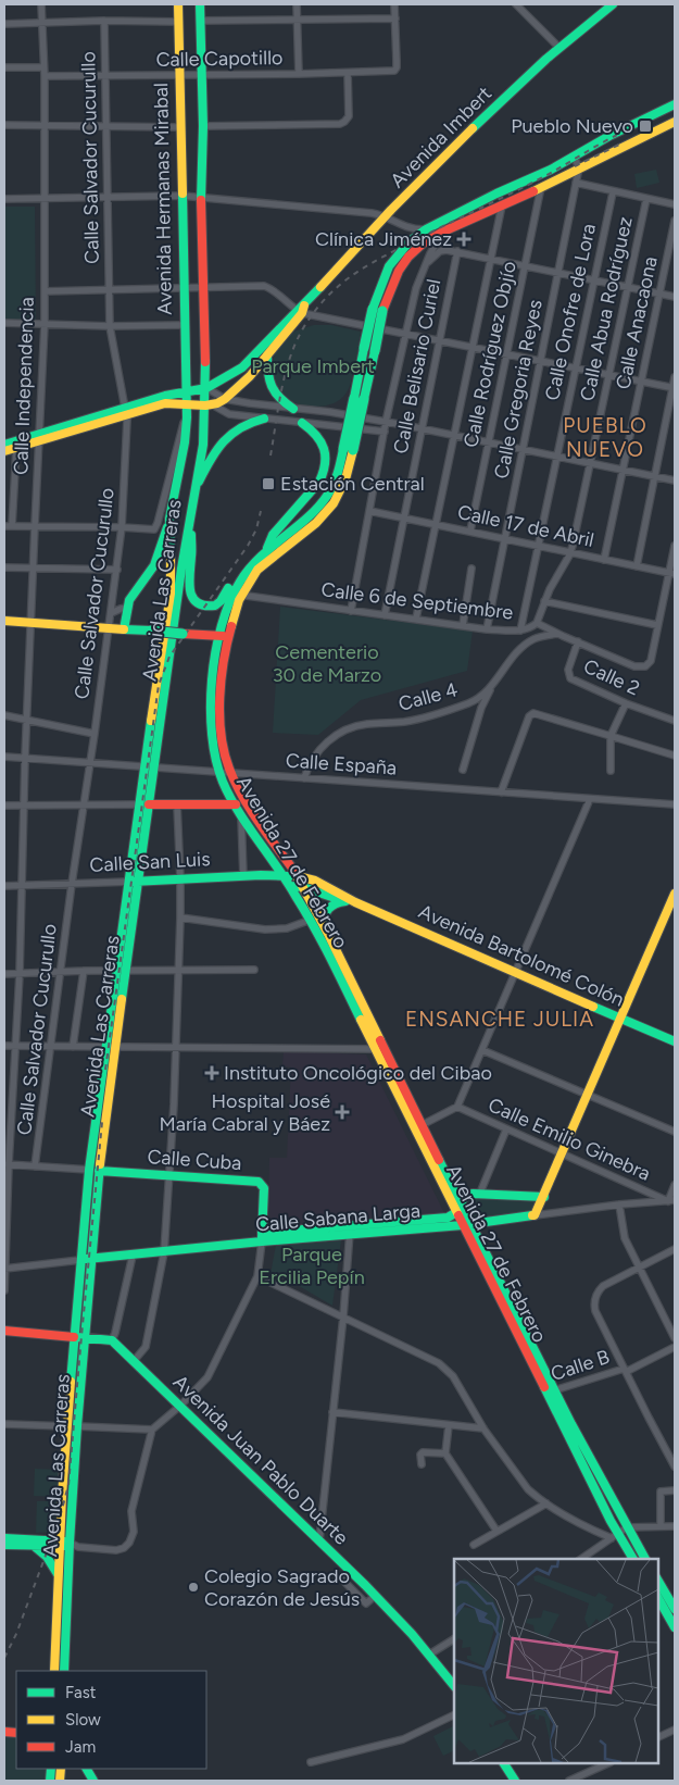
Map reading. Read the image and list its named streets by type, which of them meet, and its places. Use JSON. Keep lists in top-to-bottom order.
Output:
{
  "streets": {
    "main road": [
      "Avenida Imbert",
      "Avenida Hermanas Mirabal",
      "Avenida Las Carreras",
      "Calle San Luis",
      "Avenida 27 de Febrero",
      "Avenida Bartolomé Colón",
      "Calle Cuba",
      "Calle Sabana Larga",
      "Avenida Juan Pablo Duarte"
    ],
    "street": [
      "Calle Capotillo",
      "Calle Salvador Cucurullo",
      "Calle Abua Rodríguez",
      "Calle Onofre de Lora",
      "Calle Anacaona",
      "Calle Rodríguez Objío",
      "Calle Belisario Curiel",
      "Calle Independencia",
      "Calle Gregoria Reyes",
      "Calle 17 de Abril",
      "Calle 6 de Septiembre",
      "Calle 2",
      "Calle 4",
      "Calle España",
      "Calle Emilio Ginebra",
      "Calle B"
    ]
  },
  "crossings": [
    ["Calle Capotillo", "Calle Salvador Cucurullo"],
    ["Calle Capotillo", "Avenida Hermanas Mirabal"],
    ["Calle Capotillo", "Calle Independencia"],
    ["Avenida Imbert", "Calle Salvador Cucurullo"],
    ["Avenida Imbert", "Avenida Hermanas Mirabal"],
    ["Avenida Imbert", "Avenida Las Carreras"],
    ["Calle Salvador Cucurullo", "Calle España"],
    ["Calle Salvador Cucurullo", "Calle San Luis"],
    ["Calle Salvador Cucurullo", "Calle Cuba"],
    ["Avenida Hermanas Mirabal", "Avenida Las Carreras"],
    ["Calle Abua Rodríguez", "Calle 17 de Abril"],
    ["Calle Abua Rodríguez", "Calle 6 de Septiembre"],
    ["Calle Onofre de Lora", "Calle 17 de Abril"],
    ["Calle Onofre de Lora", "Calle 6 de Septiembre"],
    ["Calle Anacaona", "Calle 17 de Abril"],
    ["Calle Rodríguez Objío", "Calle 17 de Abril"],
    ["Calle Rodríguez Objío", "Avenida 27 de Febrero"],
    ["Calle Belisario Curiel", "Calle 17 de Abril"],
    ["Calle Belisario Curiel", "Calle 6 de Septiembre"],
    ["Calle Independencia", "Calle España"],
    ["Calle Independencia", "Calle San Luis"],
    ["Calle Independencia", "Calle Cuba"],
    ["Calle Independencia", "Calle Sabana Larga"],
    ["Calle Gregoria Reyes", "Calle 17 de Abril"],
    ["Calle Gregoria Reyes", "Calle 6 de Septiembre"],
    ["Calle Gregoria Reyes", "Avenida 27 de Febrero"],
    ["Avenida Las Carreras", "Calle España"],
    ["Avenida Las Carreras", "Calle San Luis"],
    ["Avenida Las Carreras", "Calle Cuba"],
    ["Avenida Las Carreras", "Calle Sabana Larga"],
    ["Calle 6 de Septiembre", "Calle 2"],
    ["Calle 6 de Septiembre", "Calle 4"],
    ["Calle 6 de Septiembre", "Avenida 27 de Febrero"],
    ["Calle 4", "Calle España"],
    ["Calle España", "Avenida 27 de Febrero"],
    ["Calle San Luis", "Avenida 27 de Febrero"],
    ["Calle San Luis", "Avenida Bartolomé Colón"],
    ["Avenida 27 de Febrero", "Avenida Bartolomé Colón"],
    ["Avenida 27 de Febrero", "Calle Sabana Larga"],
    ["Avenida 27 de Febrero", "Calle B"],
    ["Calle Emilio Ginebra", "Calle Sabana Larga"],
    ["Calle Cuba", "Calle Sabana Larga"]
  ],
  "districts": ["PUEBLO NUEVO", "ENSANCHE JULIA"],
  "parks": ["Parque Imbert", "Cementerio 30 de Marzo", "Parque Ercilia Pepín"],
  "places": {
    "transit": ["Pueblo Nuevo", "Estación Central"],
    "health": ["Clínica Jiménez", "Instituto Oncológico del Cibao", "Hospital José María Cabral y Báez"],
    "other": ["Colegio Sagrado Corazón de Jesús"]
  },
  "legend": ["Fast", "Slow", "Jam"]
}
